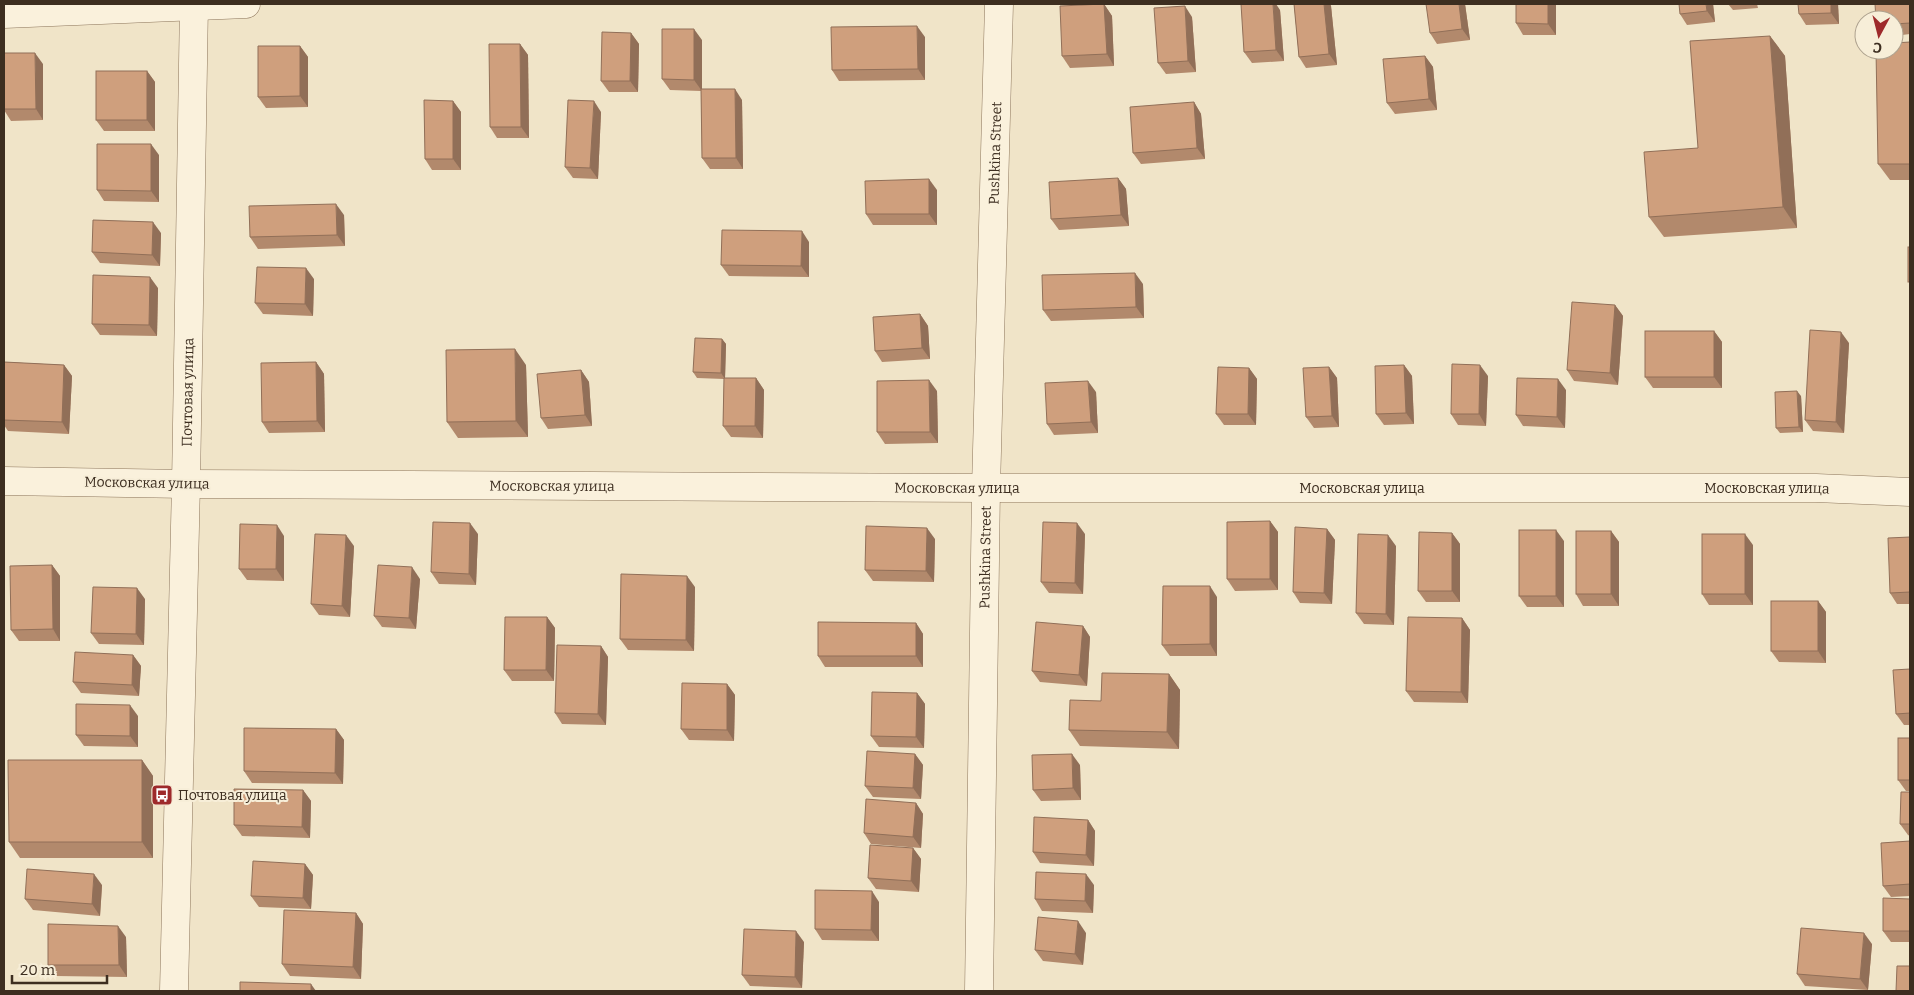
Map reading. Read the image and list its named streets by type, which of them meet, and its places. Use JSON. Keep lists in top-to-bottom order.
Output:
{
  "streets": {
    "street": ["Pushkina Street", "Почтовая улица", "Московская улица"]
  },
  "crossings": [
    ["Pushkina Street", "Московская улица"],
    ["Почтовая улица", "Московская улица"]
  ],
  "places": {
    "bus stop": ["Почтовая улица"]
  },
  "scale_bar": "20 m",
  "north": "bottom"
}
